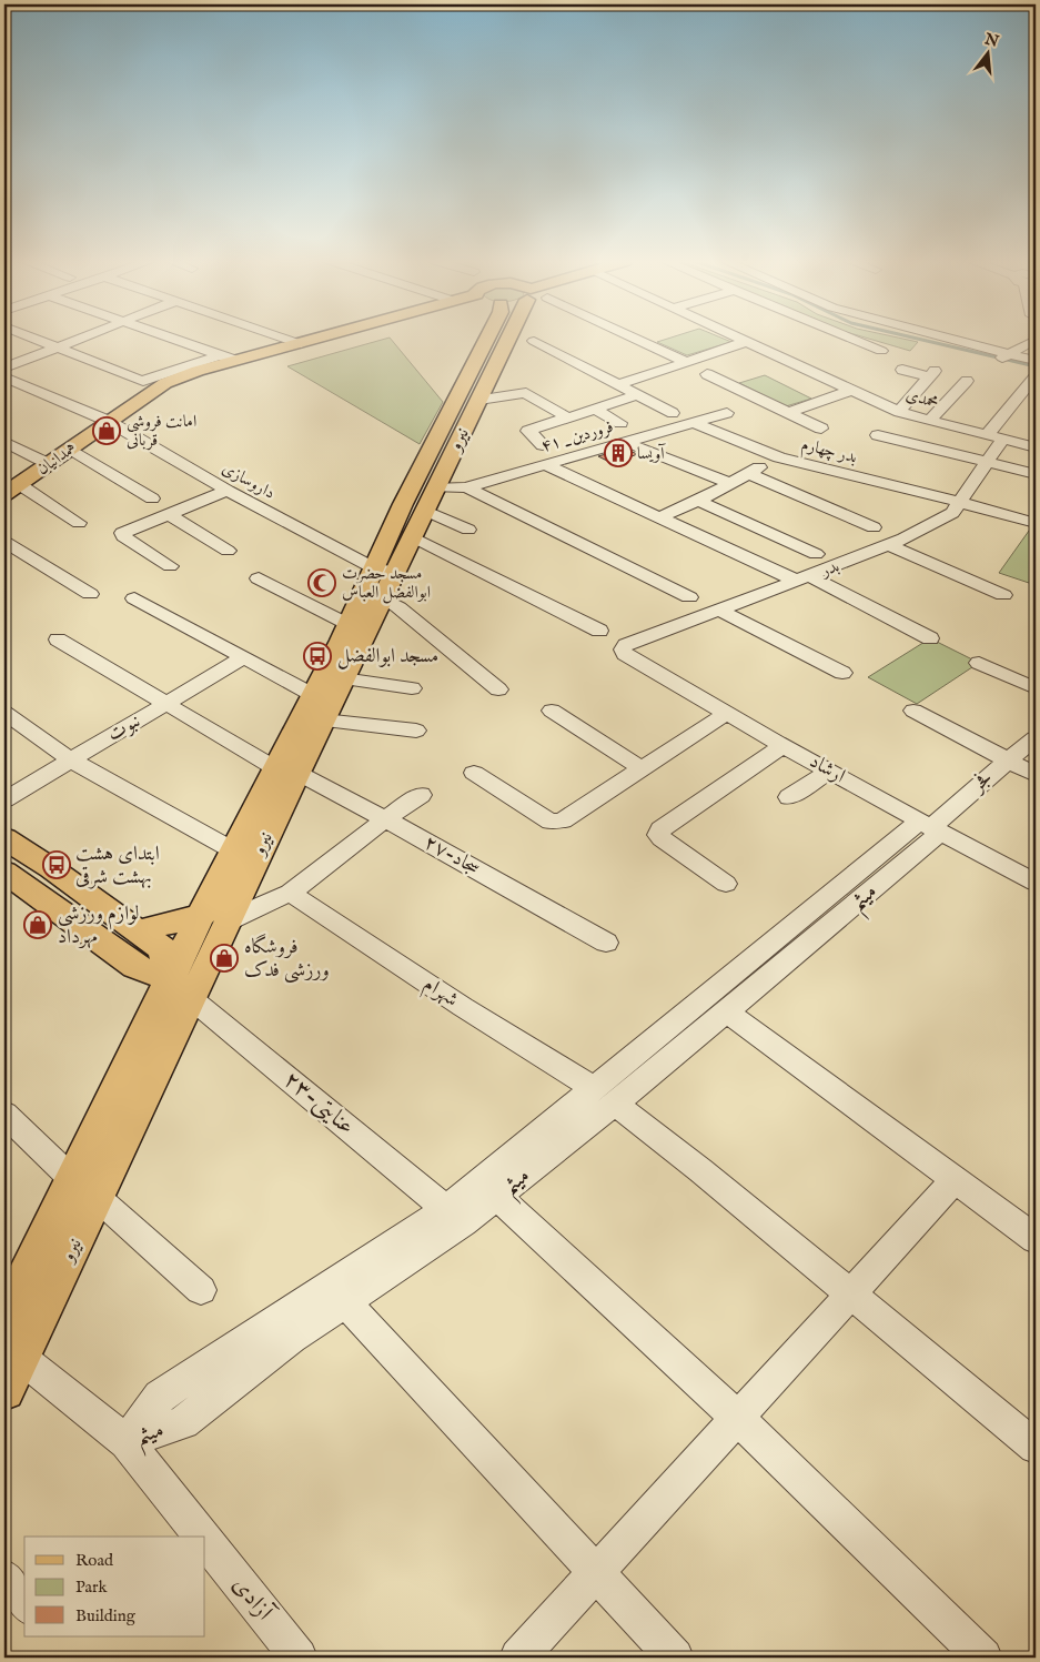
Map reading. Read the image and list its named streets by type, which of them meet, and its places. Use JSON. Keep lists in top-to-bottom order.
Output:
{
  "streets": {
    "main road": ["نیرو", "همدانیان"],
    "street": [
      "محمدی",
      "۴۱ _فروردین",
      "بدر چهارم",
      "داروسازی",
      "بدر",
      "نبوت",
      "ارشاد",
      "فجر",
      "۲۷-سجاد",
      "میثم",
      "شهرام",
      "۲۳-عنایتی",
      "آزادی"
    ]
  },
  "crossings": [
    ["محمدی", "بدر"],
    ["۴۱ _فروردین", "نیرو"],
    ["۴۱ _فروردین", "بدر چهارم"],
    ["نیرو", "داروسازی"],
    ["نیرو", "۲۷-سجاد"],
    ["نیرو", "۲۳-عنایتی"],
    ["نیرو", "آزادی"],
    ["بدر چهارم", "بدر"],
    ["همدانیان", "داروسازی"],
    ["بدر", "ارشاد"],
    ["نبوت", "۲۷-سجاد"],
    ["ارشاد", "فجر"],
    ["ارشاد", "میثم"],
    ["فجر", "میثم"],
    ["میثم", "شهرام"],
    ["میثم", "۲۳-عنایتی"],
    ["میثم", "آزادی"]
  ],
  "places": {
    "shop": ["امانت فروشی قربانی", "لوازم ورزشی مهرداد", "فروشگاه ورزشی فدک"],
    "building": ["آویسا"],
    "mosque": ["مسجد حضرت ابوالفضل العباس"],
    "bus stop": ["مسجد ابوالفضل", "ابتدای هشت بهشت شرقی"]
  },
  "legend": ["Road", "Park", "Building"],
  "north": "top"
}
